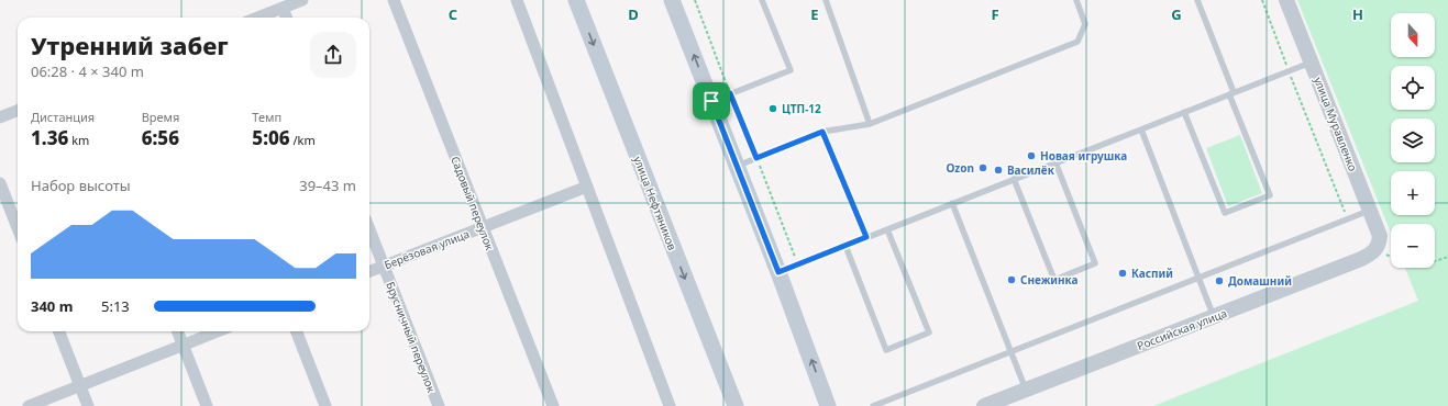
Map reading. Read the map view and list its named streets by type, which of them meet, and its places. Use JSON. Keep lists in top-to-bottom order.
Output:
{
  "streets": {
    "main road": ["улица Нефтяников"],
    "street": [
      "улица Муравленко",
      "Садовый переулок",
      "Берёзовая улица",
      "Российская улица",
      "Брусничный переулок"
    ]
  },
  "crossings": [
    ["улица Муравленко", "Российская улица"],
    ["Садовый переулок", "Берёзовая улица"],
    ["Берёзовая улица", "Брусничный переулок"]
  ],
  "places": [
    "ЦТП-12",
    "Новая игрушка",
    "Ozon",
    "Василёк",
    "Каспий",
    "Снежинка",
    "Домашний"
  ],
  "north": "bottom",
  "page": {
    "map_buttons": ["+", "−"],
    "heading": ["Утренний забег", "06:28 · 4 × 340 m"],
    "stats": [
      ["Дистанция", "1.36 km"],
      ["Время", "6:56"],
      ["Темп", "5:06 /km"]
    ],
    "chart": ["Набор высоты", "39–43 m"],
    "list": [
      {
        "name": "340 m",
        "note": "5:13"
      }
    ]
  },
  "grid": {
    "columns": [
      "C",
      "D",
      "E",
      "F",
      "G",
      "H"
    ]
  }
}
